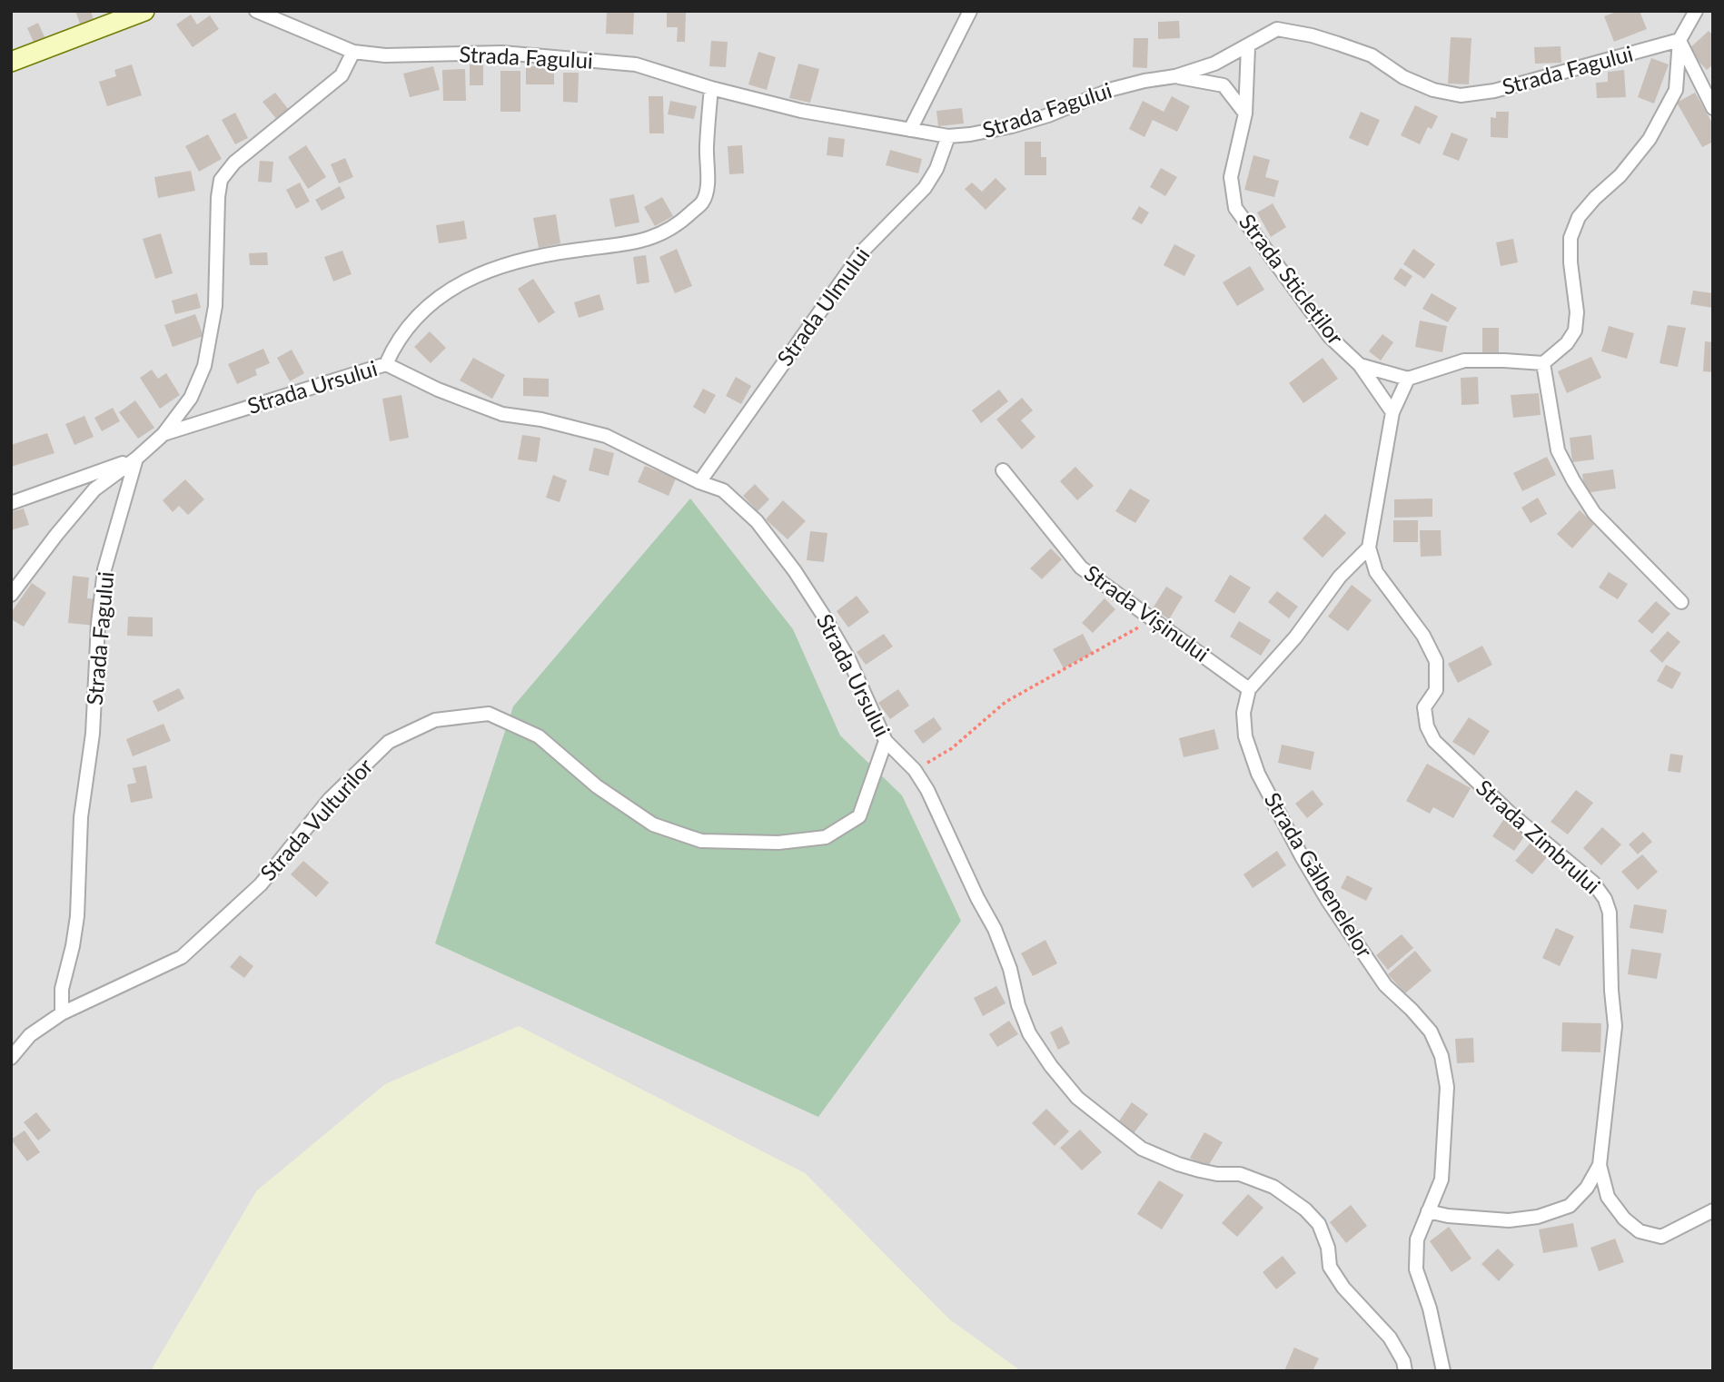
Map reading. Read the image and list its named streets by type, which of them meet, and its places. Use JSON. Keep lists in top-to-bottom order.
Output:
{
  "streets": {
    "street": [
      "Strada Fagului",
      "Strada Sticleților",
      "Strada Ulmului",
      "Strada Ursului",
      "Strada Vișinului",
      "Strada Vulturilor",
      "Strada Zimbrului",
      "Strada Gălbenelelor"
    ]
  },
  "crossings": [
    ["Strada Fagului", "Strada Sticleților"],
    ["Strada Fagului", "Strada Ulmului"],
    ["Strada Fagului", "Strada Vulturilor"],
    ["Strada Ulmului", "Strada Ursului"],
    ["Strada Ursului", "Strada Vulturilor"],
    ["Strada Vișinului", "Strada Gălbenelelor"],
    ["Strada Zimbrului", "Strada Gălbenelelor"]
  ]
}
